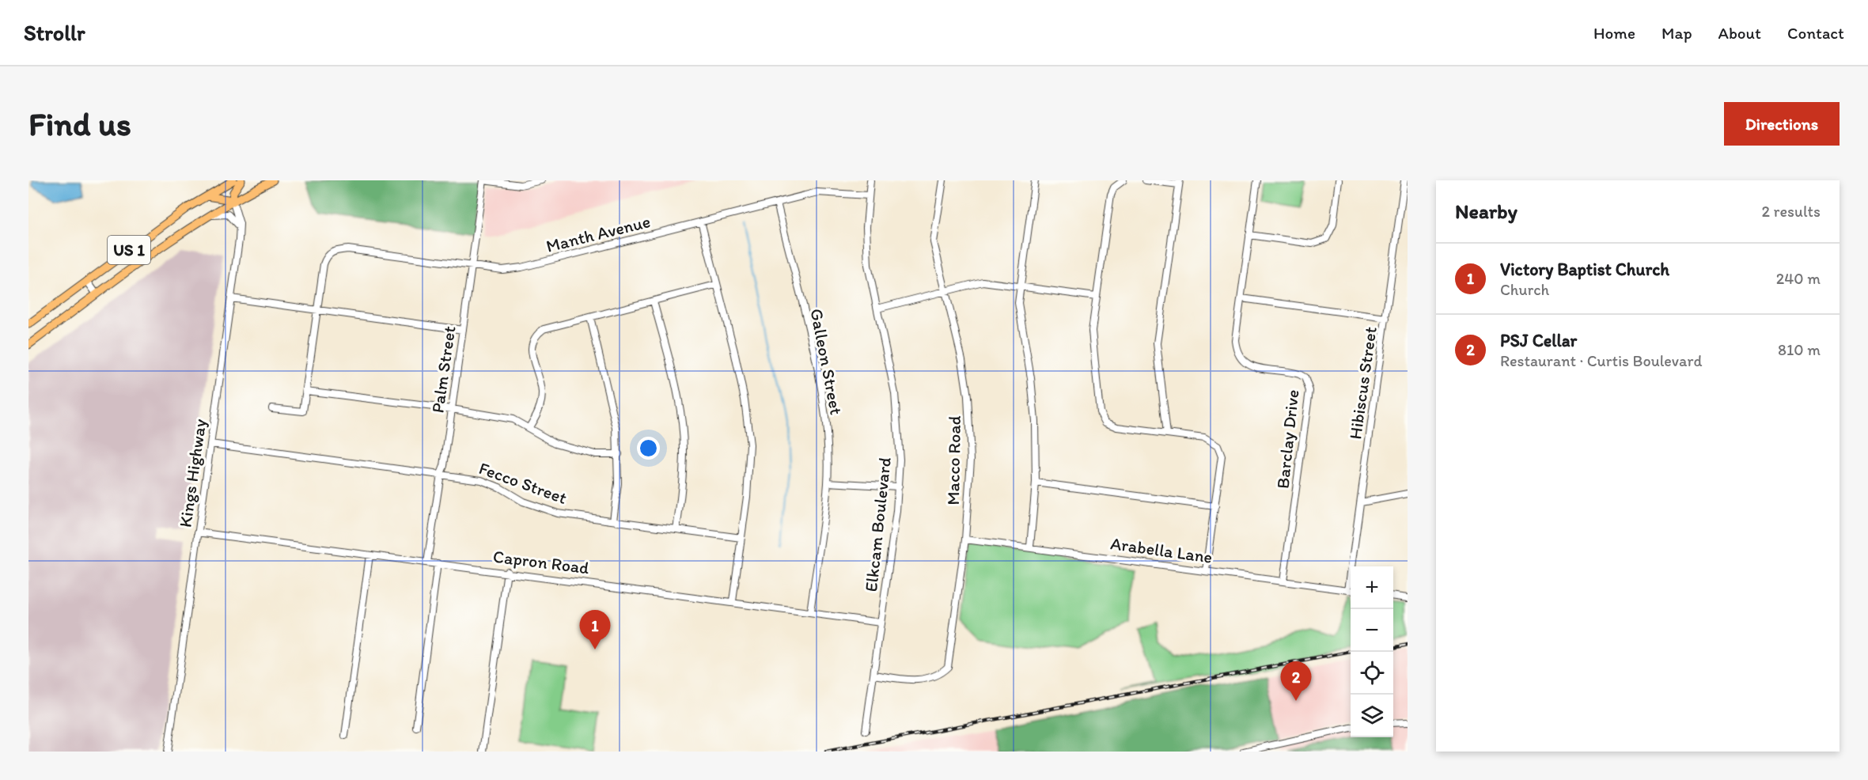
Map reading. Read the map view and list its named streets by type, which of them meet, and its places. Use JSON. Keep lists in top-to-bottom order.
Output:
{
  "streets": {
    "main road": ["US 1"],
    "street": [
      "Manth Avenue",
      "Galleon Street",
      "Palm Street",
      "Hibiscus Street",
      "Barclay Drive",
      "Macco Road",
      "Kings Highway",
      "Fecco Street",
      "Elkcam Boulevard",
      "Arabella Lane",
      "Capron Road"
    ]
  },
  "crossings": [
    ["Manth Avenue", "Galleon Street"],
    ["Manth Avenue", "Palm Street"],
    ["Manth Avenue", "Elkcam Boulevard"],
    ["US 1", "Kings Highway"],
    ["Galleon Street", "Capron Road"],
    ["Palm Street", "Fecco Street"],
    ["Palm Street", "Capron Road"],
    ["Barclay Drive", "Arabella Lane"],
    ["Macco Road", "Elkcam Boulevard"],
    ["Macco Road", "Arabella Lane"],
    ["Kings Highway", "Fecco Street"],
    ["Kings Highway", "Capron Road"],
    ["Elkcam Boulevard", "Capron Road"]
  ],
  "page": {
    "header": "Strollr",
    "nav": [
      "Home",
      "Map",
      "About",
      "Contact"
    ],
    "buttons": "Directions",
    "title": "Find us",
    "heading": ["Nearby", "2 results"],
    "list": [
      {
        "mark": "1",
        "name": "Victory Baptist Church",
        "note": "Church",
        "value": "240 m"
      },
      {
        "mark": "2",
        "name": "PSJ Cellar",
        "note": "Restaurant · Curtis Boulevard",
        "value": "810 m"
      }
    ],
    "map_buttons": ["+", "−"],
    "pins": ["1", "2"]
  }
}
